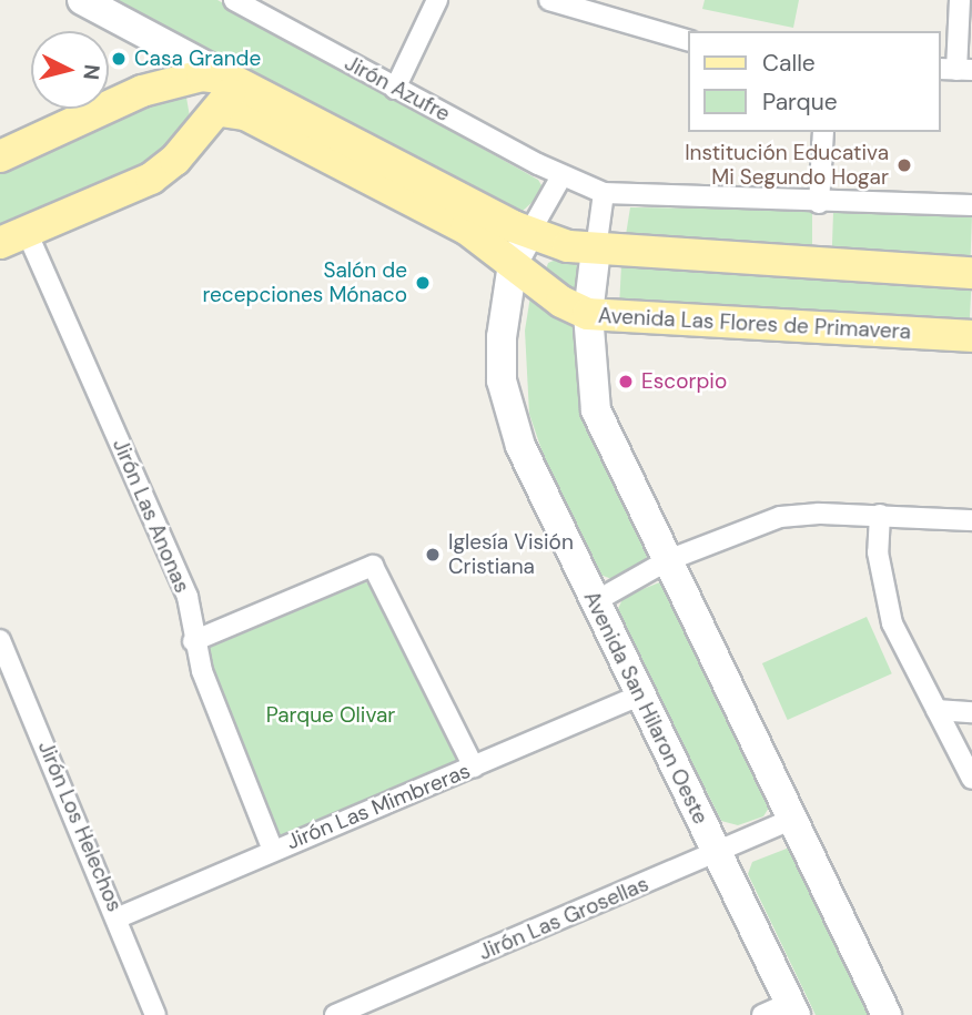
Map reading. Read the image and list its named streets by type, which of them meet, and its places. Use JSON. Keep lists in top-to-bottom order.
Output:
{
  "streets": {
    "main road": ["Avenida Las Flores de Primavera"],
    "street": [
      "Jirón Azufre",
      "Jirón Las Anonas",
      "Avenida San Hilaron Oeste",
      "Jirón Las Mimbreras",
      "Jirón Los Helechos",
      "Jirón Las Grosellas"
    ]
  },
  "crossings": [
    ["Jirón Azufre", "Avenida San Hilaron Oeste"],
    ["Avenida Las Flores de Primavera", "Avenida San Hilaron Oeste"],
    ["Jirón Las Anonas", "Jirón Las Mimbreras"],
    ["Avenida San Hilaron Oeste", "Jirón Las Mimbreras"],
    ["Avenida San Hilaron Oeste", "Jirón Las Grosellas"],
    ["Jirón Las Mimbreras", "Jirón Los Helechos"]
  ],
  "parks": ["Parque Olivar"],
  "places": [
    "Casa Grande",
    "Institución Educativa Mi Segundo Hogar",
    "Salón de recepciones Mónaco",
    "Escorpio",
    "Iglesía Visión Cristiana"
  ],
  "legend": ["Calle", "Parque"],
  "north": "right"
}
